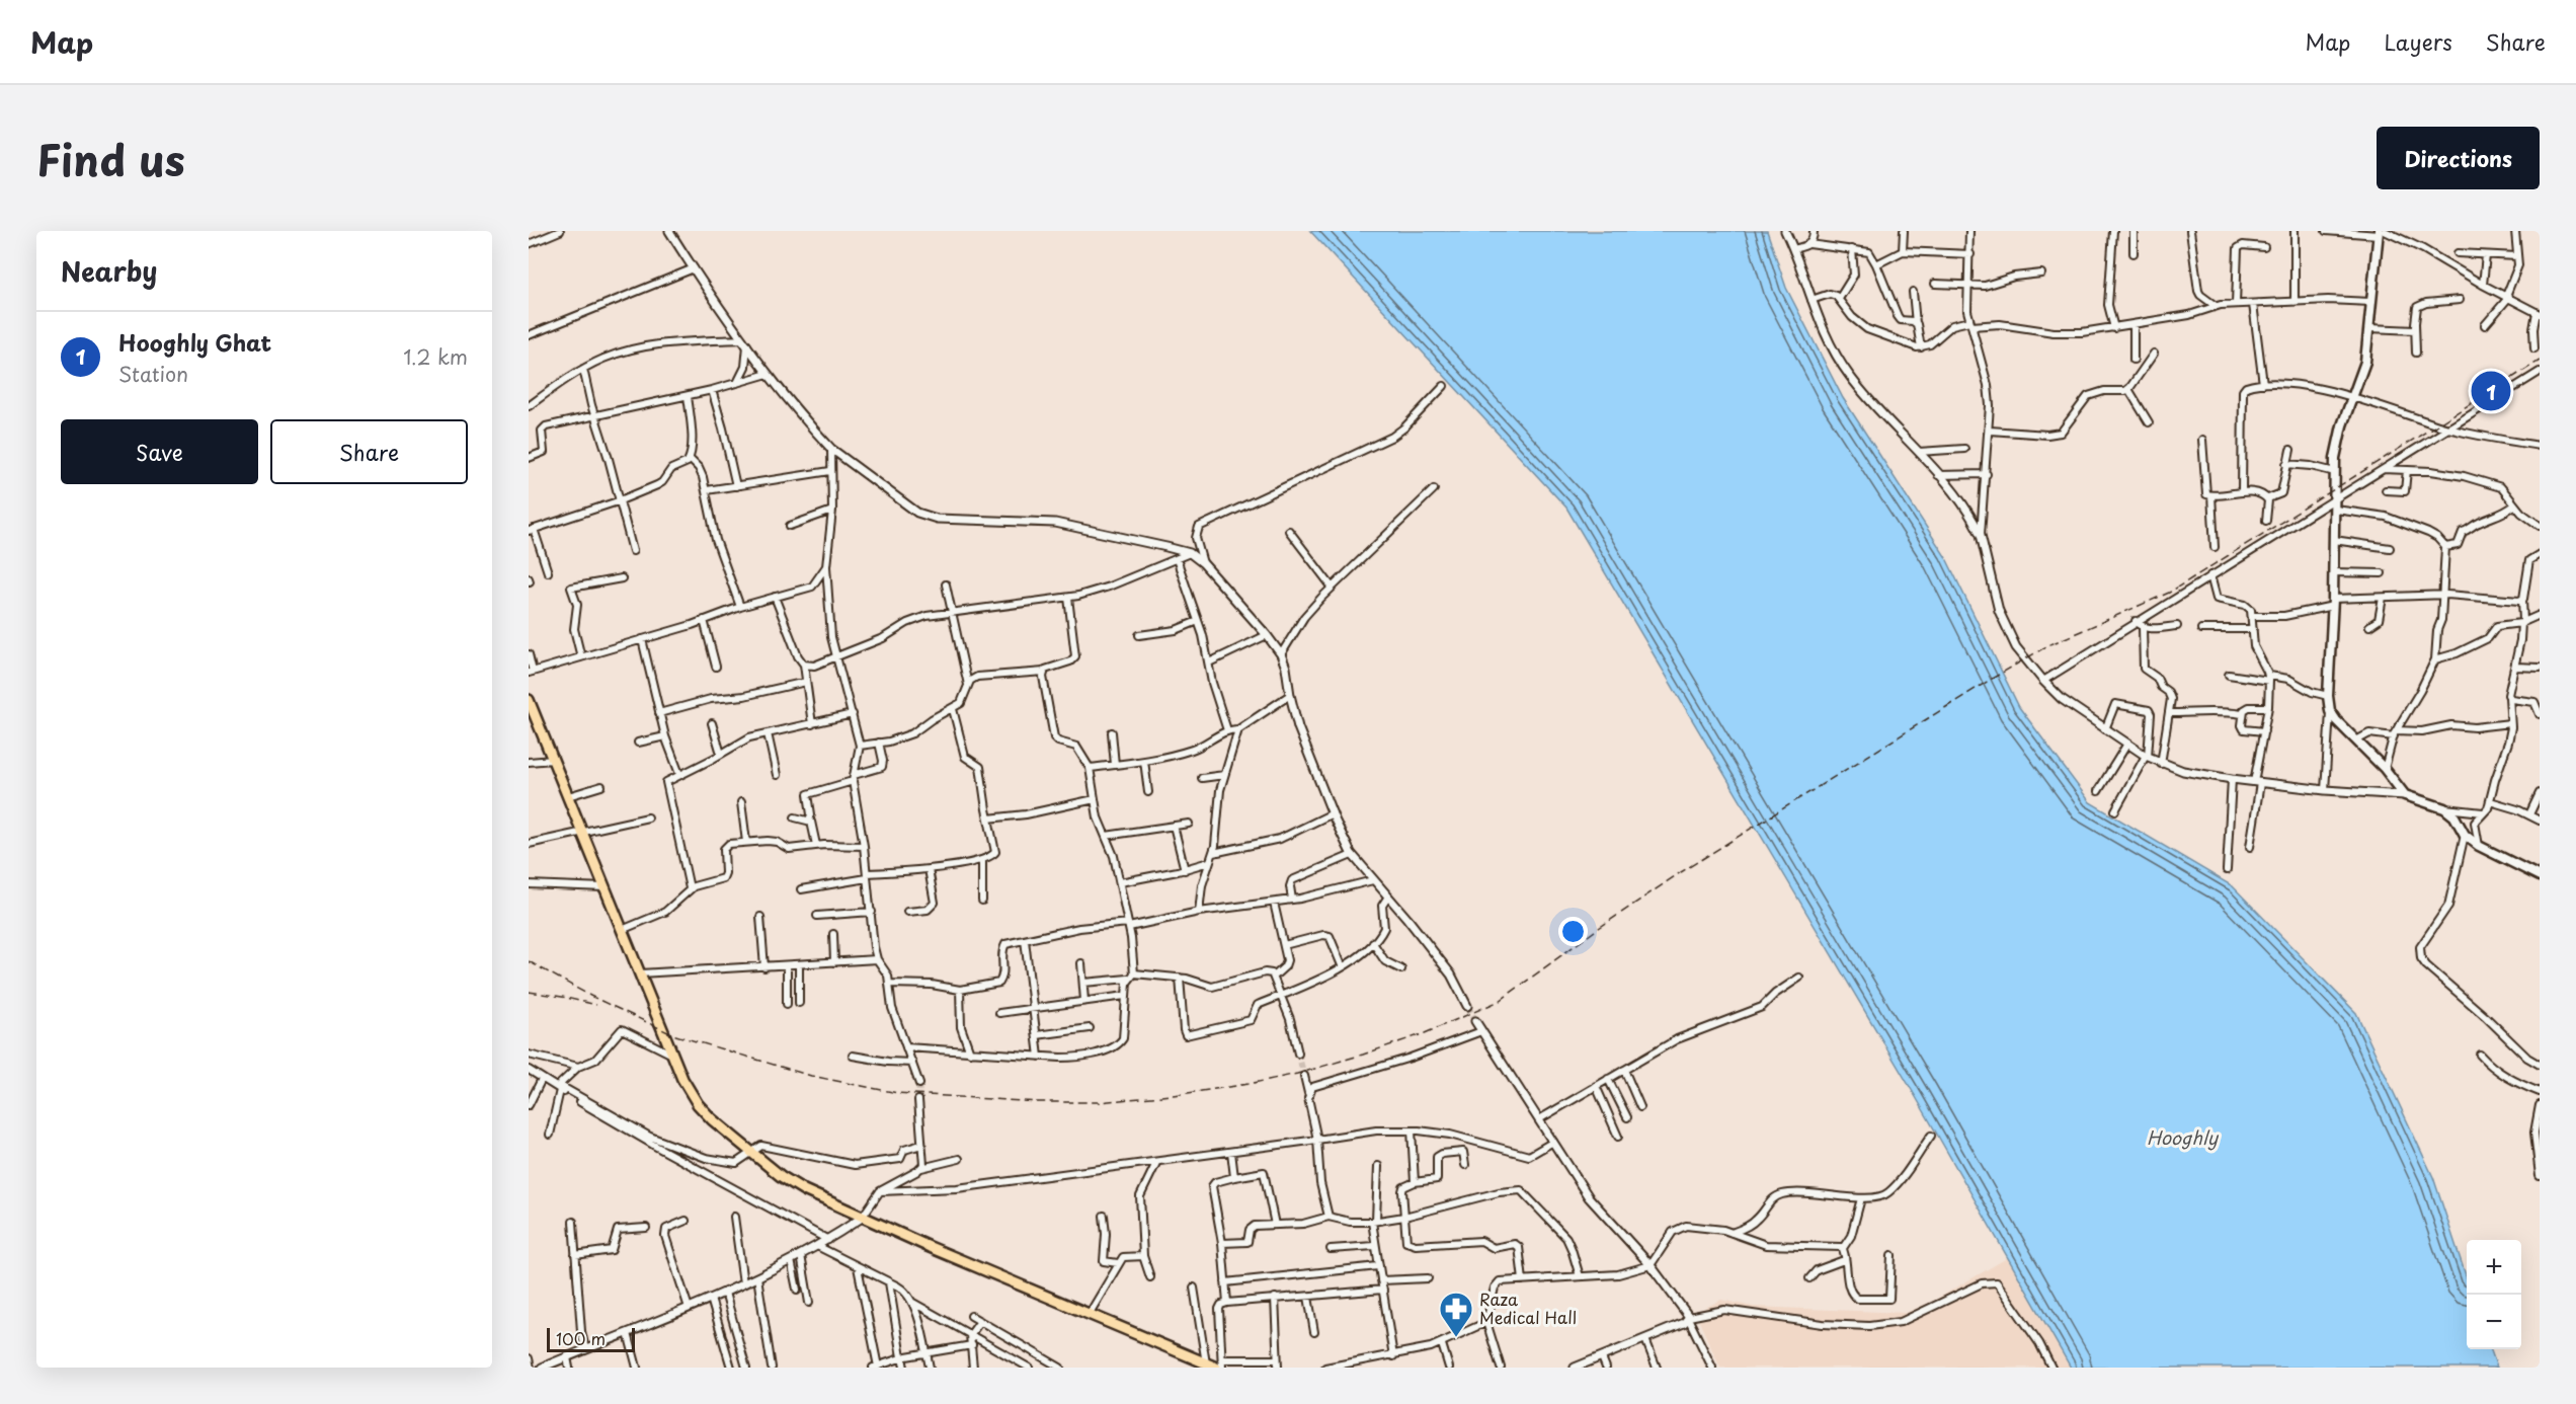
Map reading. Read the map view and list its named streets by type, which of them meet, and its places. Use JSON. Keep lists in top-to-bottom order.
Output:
{
  "water": ["Hooghly"],
  "places": {
    "pharmacy": ["Raza Medical Hall"]
  },
  "scale_bar": "100 m",
  "page": {
    "header": "Map",
    "nav": ["Map", "Layers", "Share"],
    "title": "Find us",
    "buttons": [
      "Directions",
      ["Save", "Share"]
    ],
    "heading": "Nearby",
    "list": [
      {
        "mark": "1",
        "name": "Hooghly Ghat",
        "note": "Station",
        "value": "1.2 km"
      }
    ],
    "pins": "1",
    "map_buttons": ["+", "−"],
    "scale": "100 m"
  }
}
